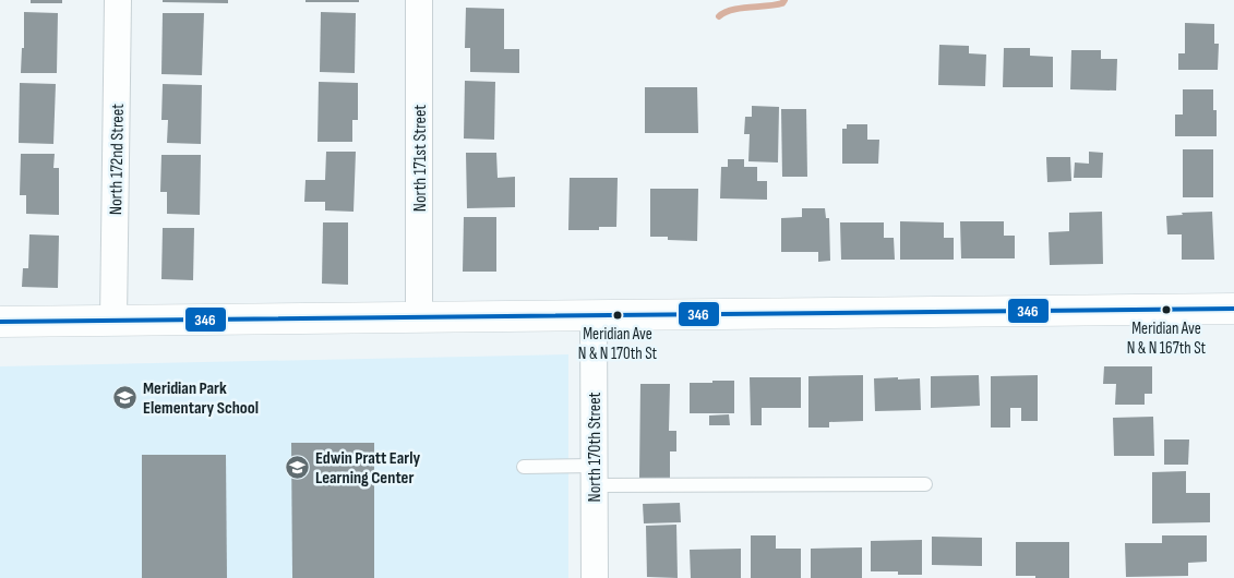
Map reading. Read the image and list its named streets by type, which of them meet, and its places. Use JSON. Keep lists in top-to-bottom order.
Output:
{
  "streets": {
    "street": ["North 171st Street", "North 172nd Street", "North 170th Street"]
  },
  "places": {
    "other": ["Meridian Ave N & N 167th St", "Meridian Ave N & N 170th St"],
    "school or university": ["Meridian Park Elementary School", "Edwin Pratt Early Learning Center"]
  },
  "lines": ["transit line 346"]
}
